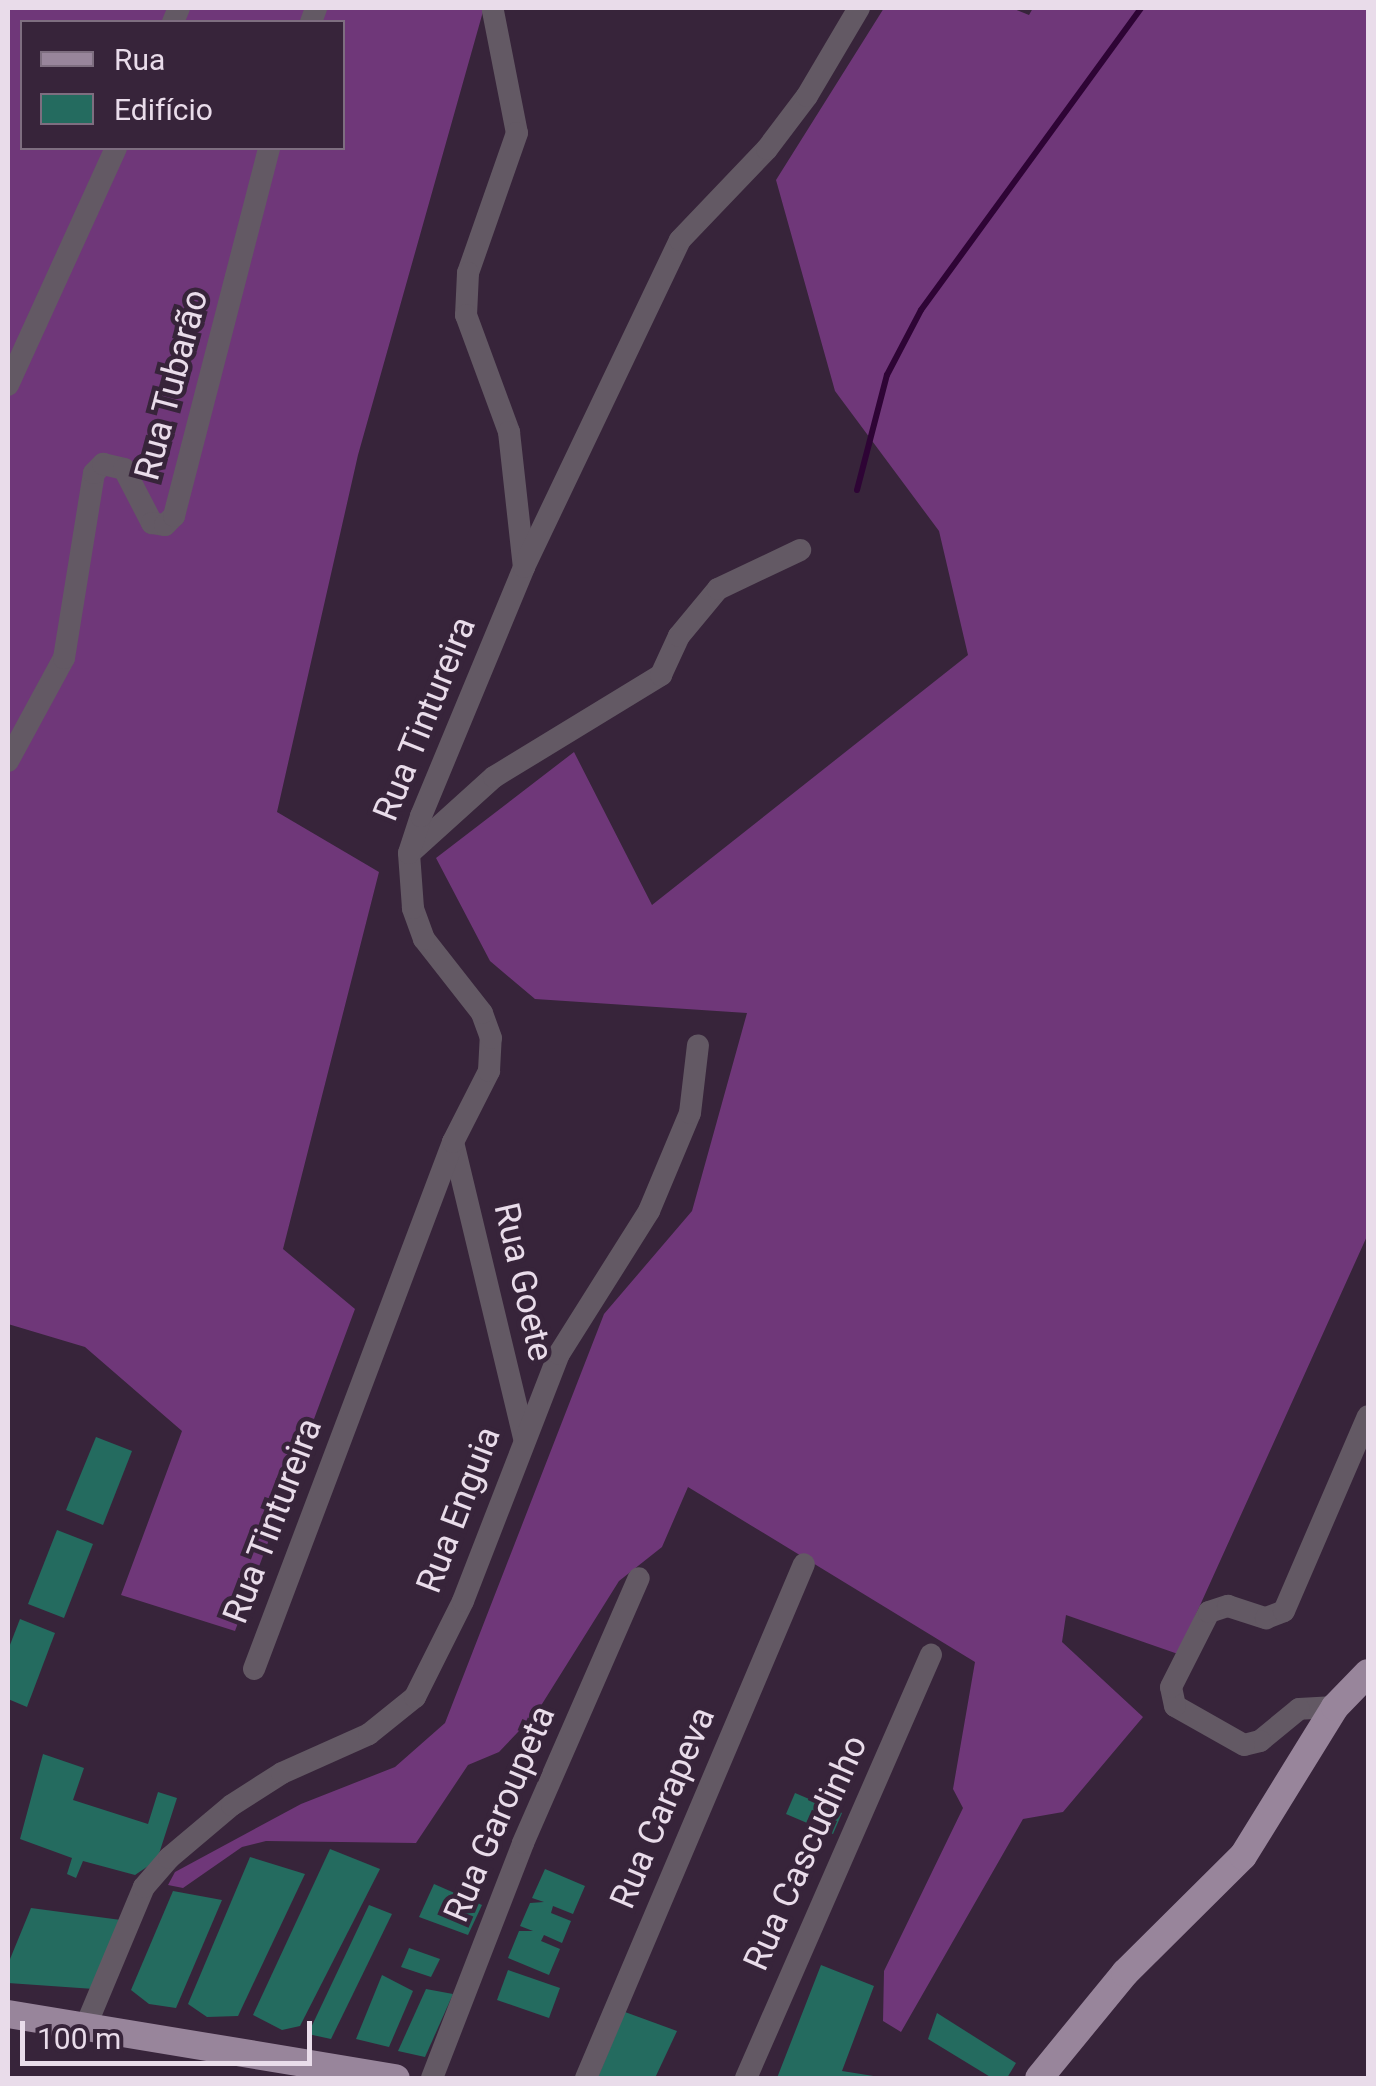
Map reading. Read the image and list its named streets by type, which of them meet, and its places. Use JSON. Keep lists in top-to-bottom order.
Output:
{
  "streets": {
    "street": [
      "Rua Tubarão",
      "Rua Tintureira",
      "Rua Goete",
      "Rua Enguia",
      "Rua Carapeva",
      "Rua Garoupeta",
      "Rua Cascudinho"
    ]
  },
  "crossings": [
    ["Rua Tintureira", "Rua Goete"],
    ["Rua Goete", "Rua Enguia"]
  ],
  "legend": ["Rua", "Edifício"],
  "scale_bar": "100 m"
}
